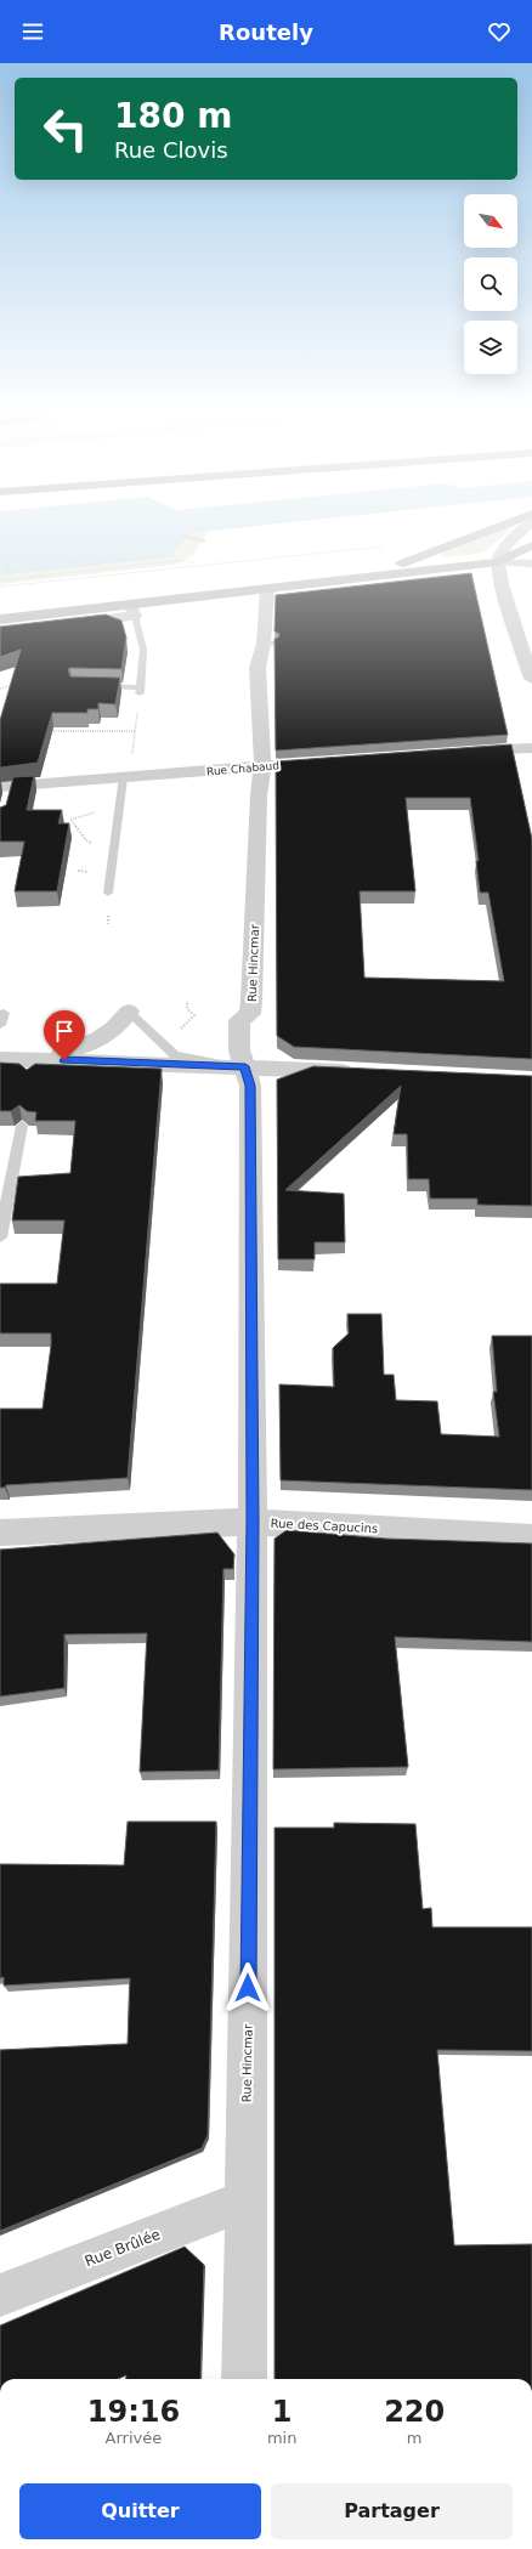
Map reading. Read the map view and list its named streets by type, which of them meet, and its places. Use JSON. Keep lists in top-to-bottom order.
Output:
{
  "streets": {
    "street": [
      "Rue Chabaud",
      "Rue Hincmar",
      "Rue des Capucins",
      "Rue Brûlée"
    ]
  },
  "crossings": [
    ["Rue Chabaud", "Rue Hincmar"],
    ["Rue Hincmar", "Rue des Capucins"],
    ["Rue Hincmar", "Rue Brûlée"]
  ],
  "north": "bottom right",
  "page": {
    "header": "Routely",
    "turn": ["180 m", "Rue Clovis"],
    "eta": [
      "19:16",
      "Arrivée",
      "1",
      "min",
      "220",
      "m"
    ],
    "buttons": ["Quitter", "Partager"]
  }
}
